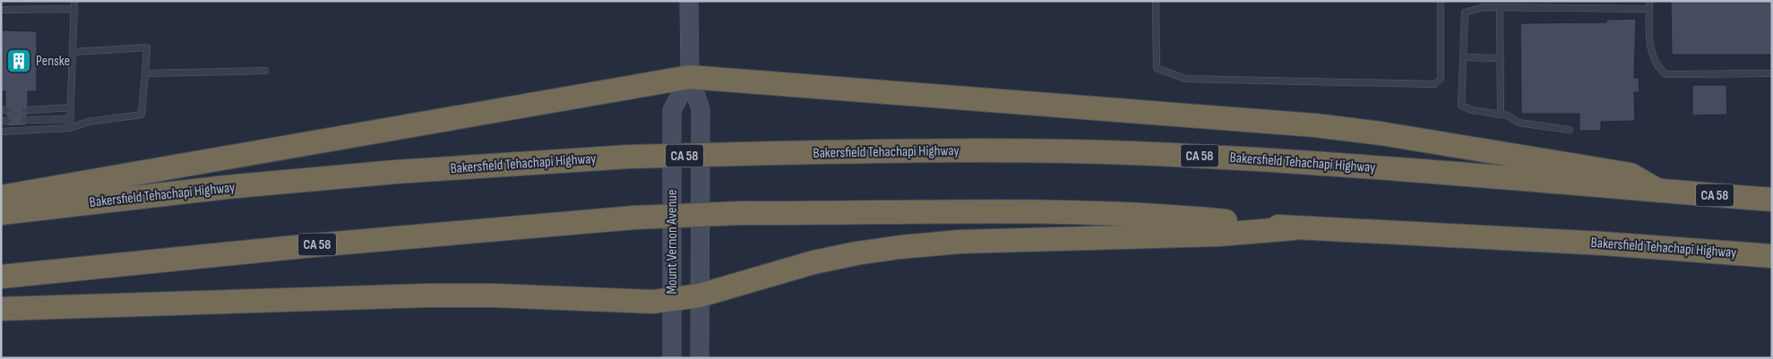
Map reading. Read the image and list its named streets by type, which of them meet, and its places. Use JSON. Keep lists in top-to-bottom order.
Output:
{
  "streets": {
    "highway": ["Bakersfield Tehachapi Highway", "CA 58"],
    "main road": ["Mount Vernon Avenue"]
  },
  "places": {
    "building": ["Penske"]
  }
}
